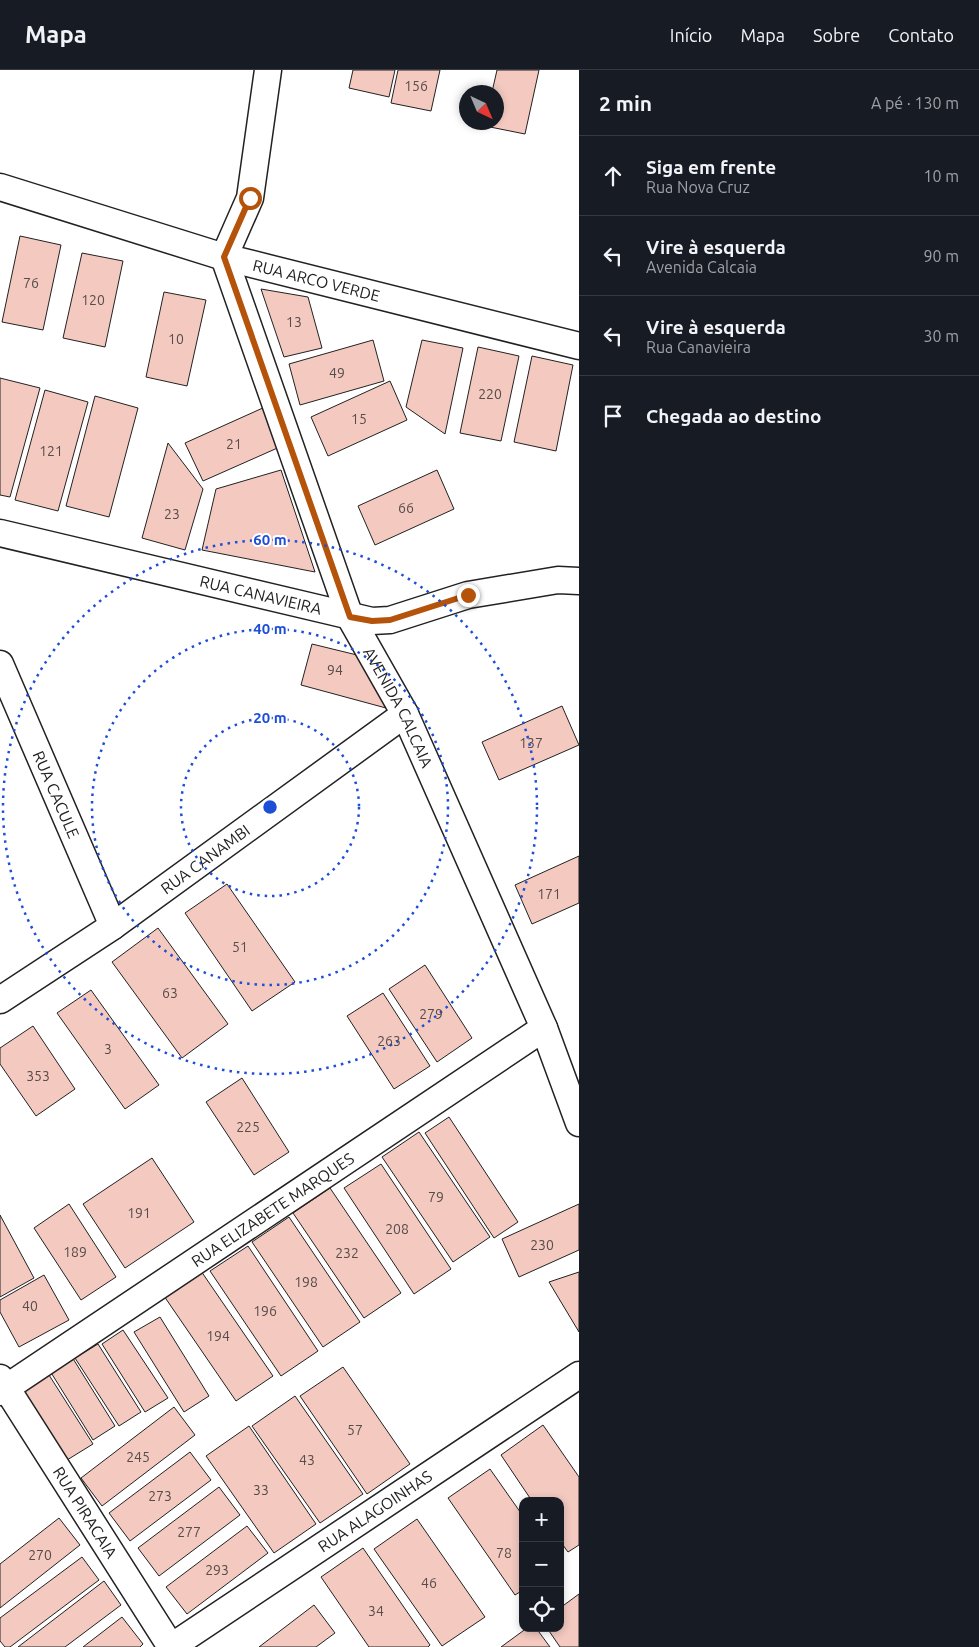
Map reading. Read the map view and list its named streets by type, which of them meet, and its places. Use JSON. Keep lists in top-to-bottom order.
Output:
{
  "streets": {
    "street": [
      "RUA ARCO VERDE",
      "RUA CANAVIEIRA",
      "AVENIDA CALCAIA",
      "RUA CACULE",
      "RUA CANAMBI",
      "RUA ELIZABETE MARQUES",
      "RUA ALAGOINHAS",
      "RUA PIRACAIA"
    ]
  },
  "crossings": [
    ["RUA ARCO VERDE", "AVENIDA CALCAIA"],
    ["RUA CANAVIEIRA", "AVENIDA CALCAIA"],
    ["AVENIDA CALCAIA", "RUA CANAMBI"],
    ["AVENIDA CALCAIA", "RUA ELIZABETE MARQUES"],
    ["RUA CACULE", "RUA CANAMBI"],
    ["RUA ELIZABETE MARQUES", "RUA PIRACAIA"],
    ["RUA ALAGOINHAS", "RUA PIRACAIA"]
  ],
  "house_numbers": [
    "156",
    "76",
    "120",
    "13",
    "10",
    "49",
    "220",
    "15",
    "21",
    "121",
    "66",
    "23",
    "94",
    "137",
    "171",
    "51",
    "63",
    "279",
    "263",
    "3",
    "353",
    "225",
    "79",
    "191",
    "208",
    "230",
    "189",
    "232",
    "198",
    "40",
    "196",
    "194",
    "57",
    "245",
    "43",
    "33",
    "273",
    "277",
    "78",
    "270",
    "293",
    "46",
    "34"
  ],
  "north": "bottom right",
  "page": {
    "header": "Mapa",
    "nav": [
      "Início",
      "Mapa",
      "Sobre",
      "Contato"
    ],
    "heading": ["2 min", "A pé · 130 m"],
    "list": [
      ["Siga em frente", "Rua Nova Cruz", "10 m"],
      ["Vire à esquerda", "Avenida Calcaia", "90 m"],
      ["Vire à esquerda", "Rua Canavieira", "30 m"],
      "Chegada ao destino"
    ],
    "map_buttons": ["+", "−"]
  },
  "rings": ["60 m", "40 m", "20 m"]
}
